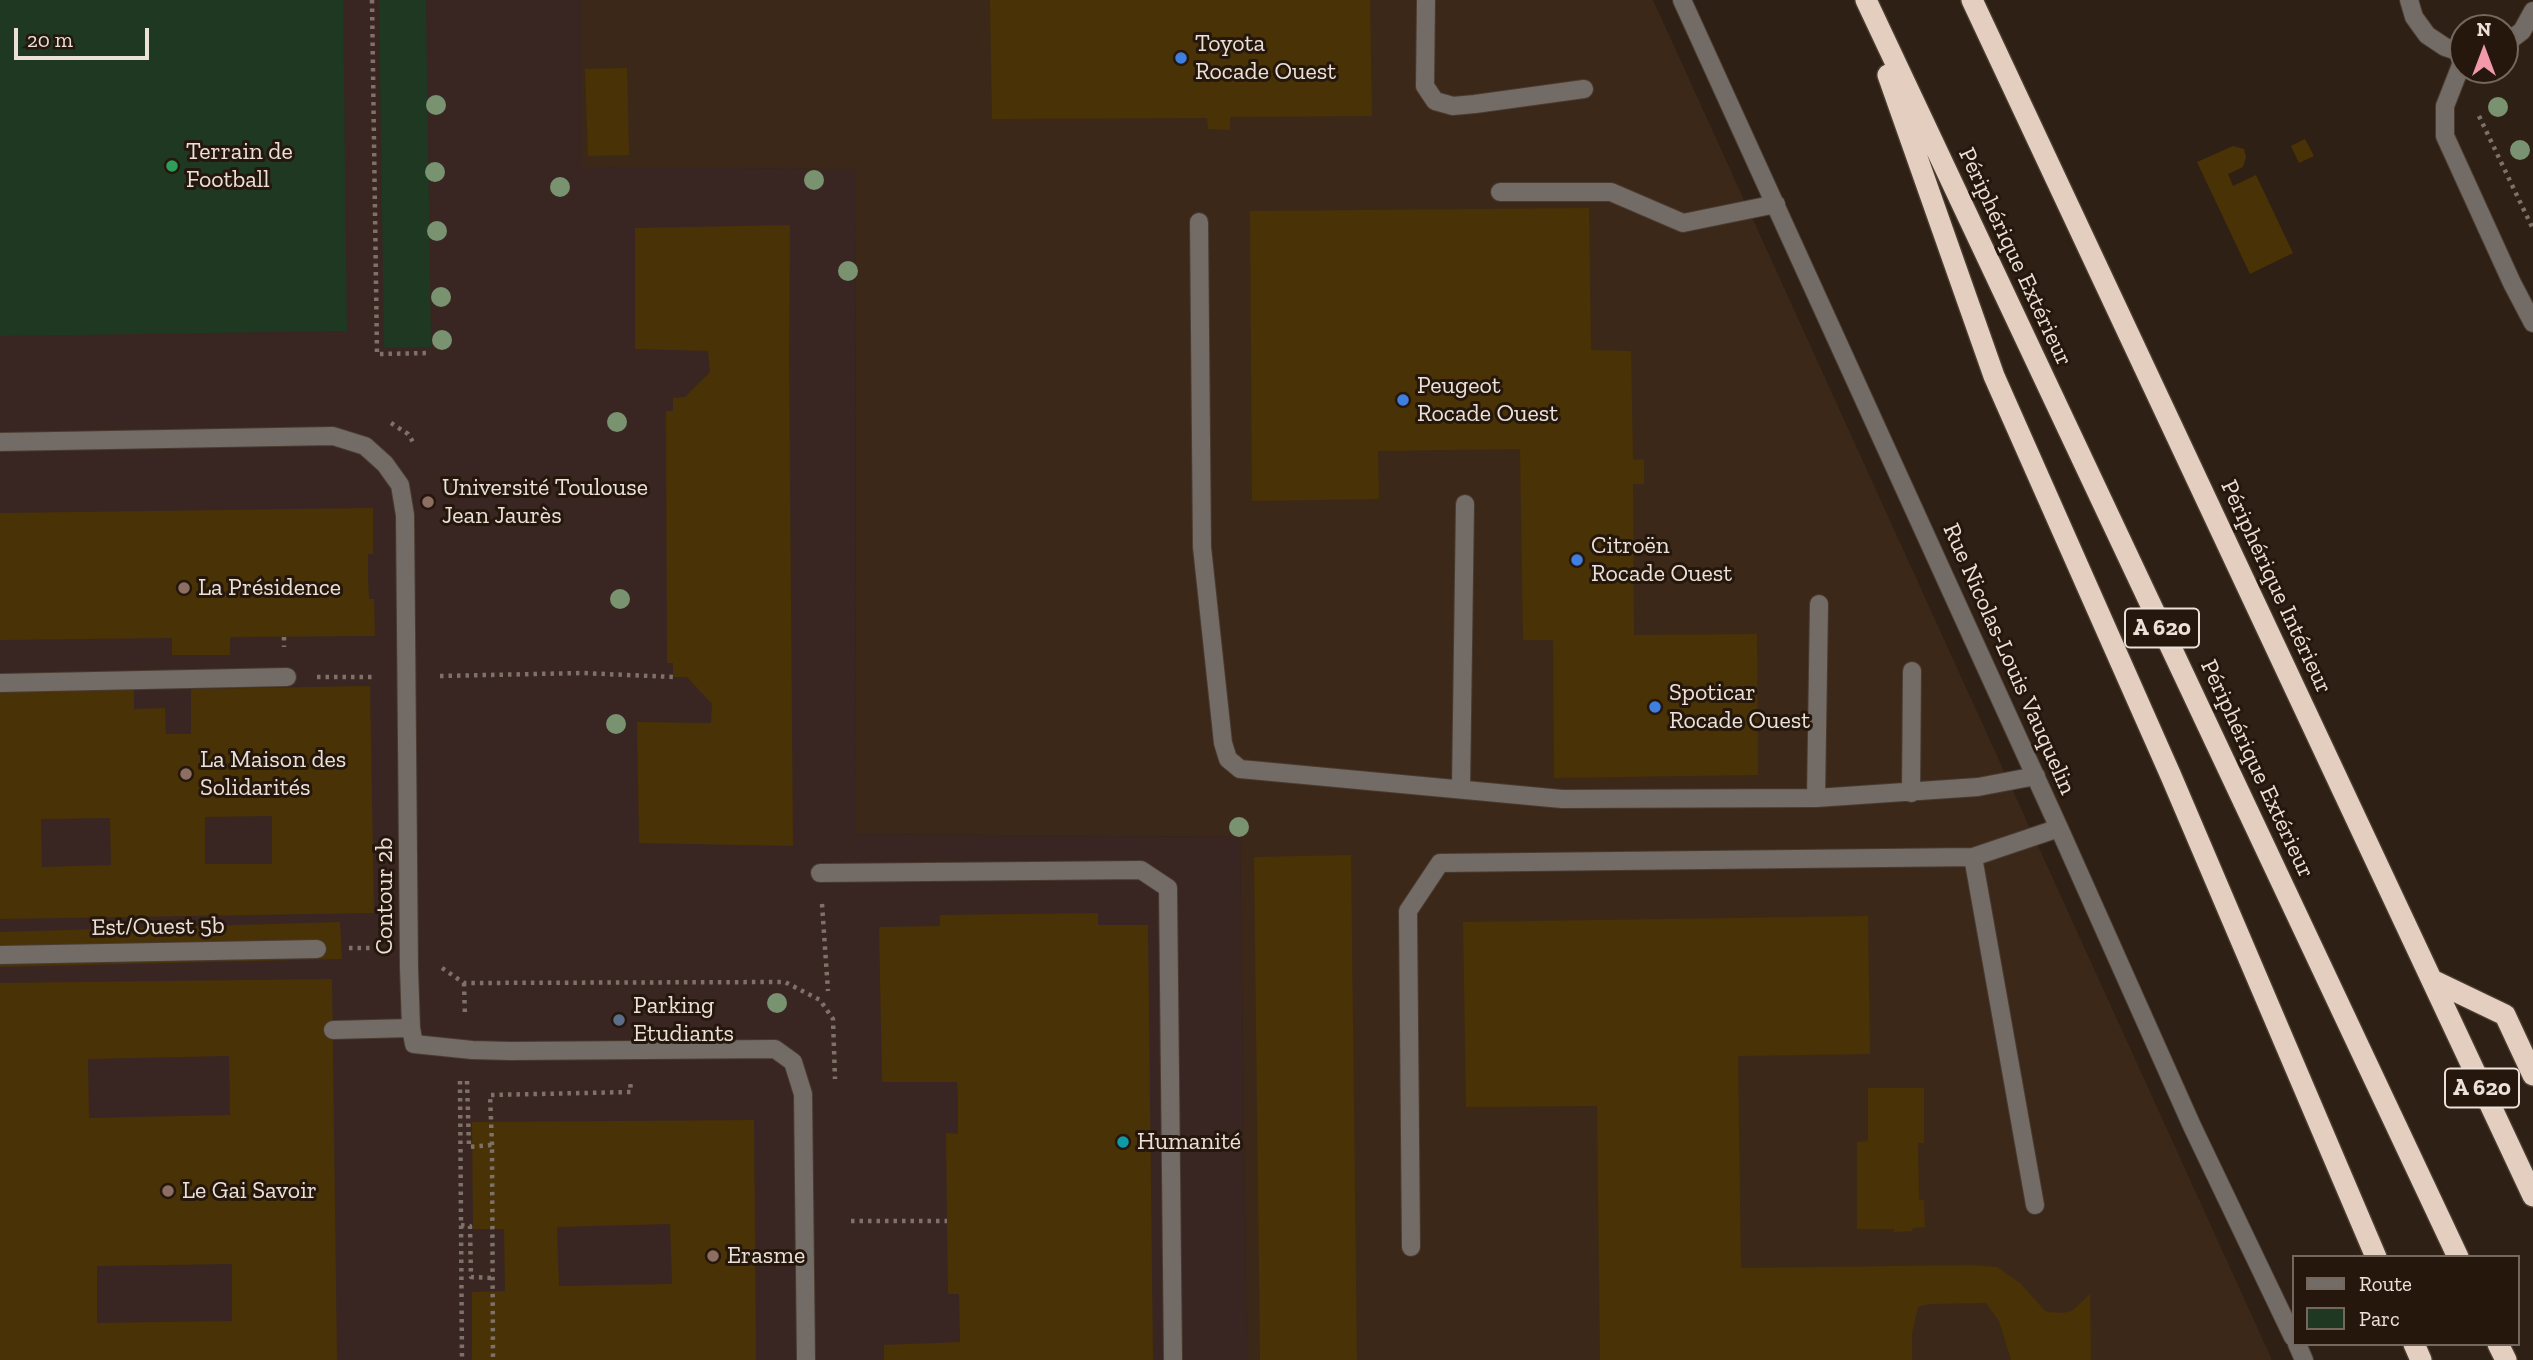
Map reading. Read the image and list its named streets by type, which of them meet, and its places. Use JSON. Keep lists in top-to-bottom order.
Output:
{
  "streets": {
    "highway": ["Périphérique Extérieur", "Périphérique Intérieur", "A 620"],
    "street": ["Rue Nicolas-Louis Vauquelin", "Contour 2b", "Est/Ouest 5b"]
  },
  "places": [
    "Toyota Rocade Ouest",
    "Terrain de Football",
    "Peugeot Rocade Ouest",
    "Université Toulouse Jean Jaurès",
    "Citroën Rocade Ouest",
    "La Présidence",
    "Spoticar Rocade Ouest",
    "La Maison des Solidarités",
    "Parking Etudiants",
    "Humanité",
    "Le Gai Savoir",
    "Erasme"
  ],
  "legend": ["Route", "Parc"],
  "scale_bar": "20 m",
  "north": "top"
}
